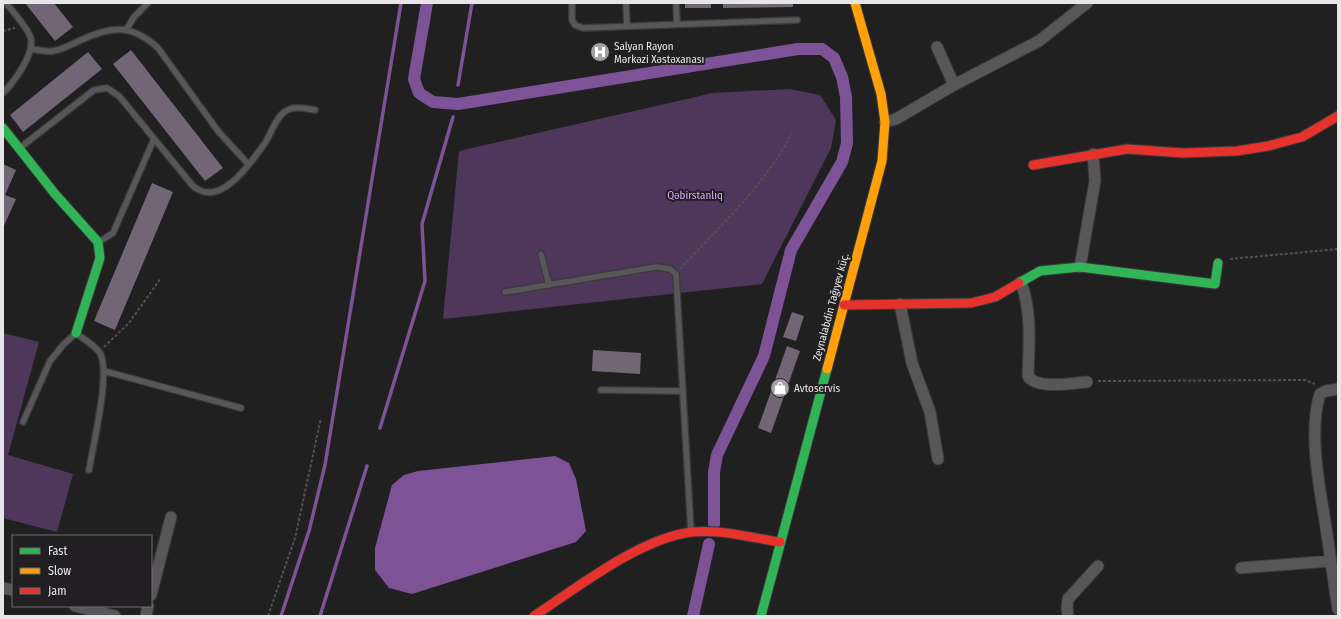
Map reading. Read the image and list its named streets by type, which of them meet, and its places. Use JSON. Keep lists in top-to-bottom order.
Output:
{
  "streets": {
    "street": ["Zeynalabdin Tağıyev küç."]
  },
  "parks": ["Qəbirstanlıq"],
  "places": {
    "hospital": ["Salyan Rayon Mərkəzi Xəstəxanası"],
    "shop": ["Avtoservis"]
  },
  "legend": ["Fast", "Slow", "Jam"]
}
